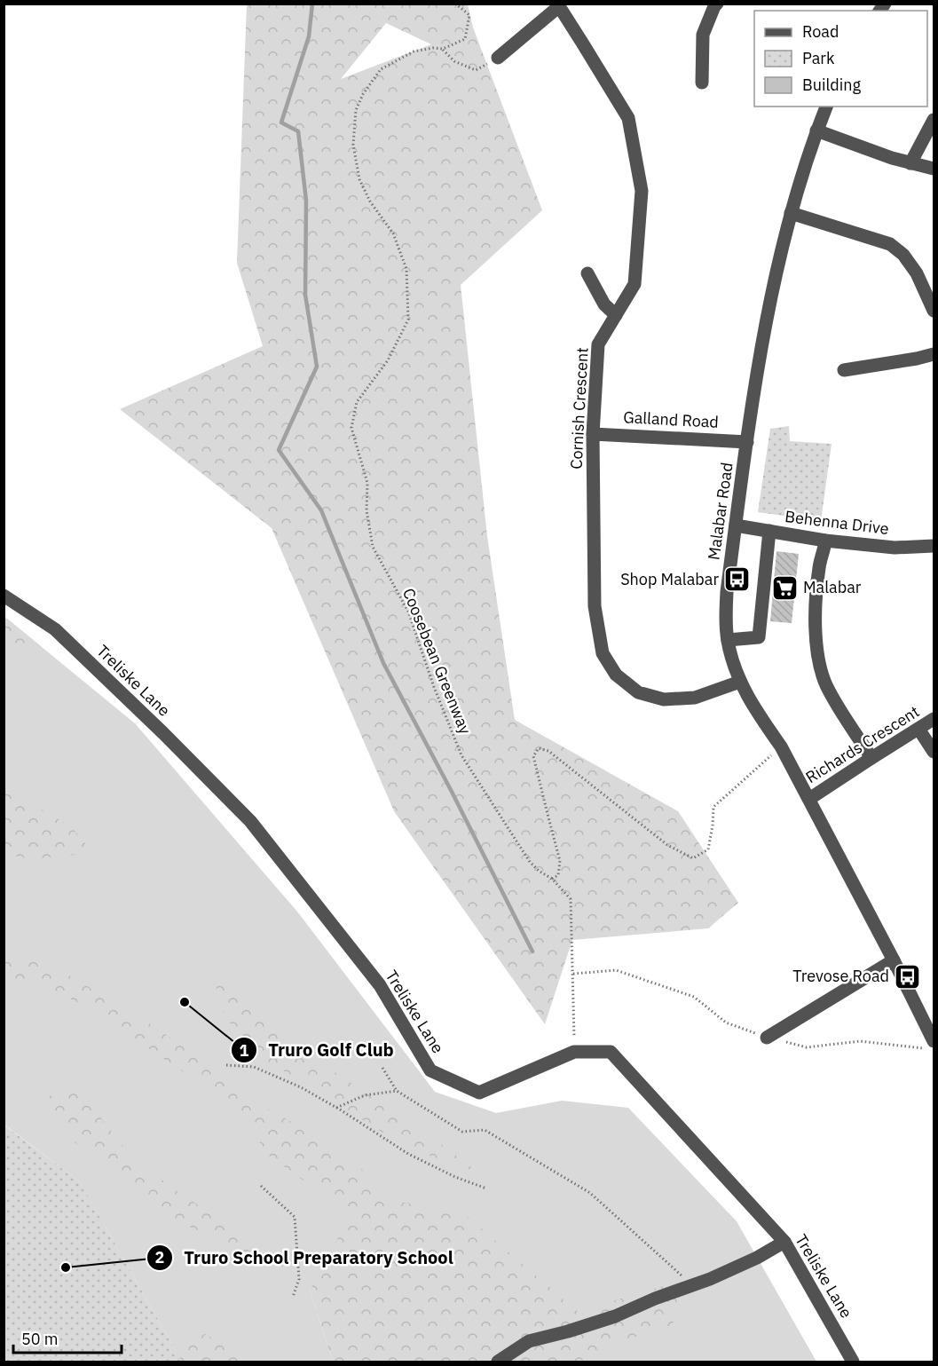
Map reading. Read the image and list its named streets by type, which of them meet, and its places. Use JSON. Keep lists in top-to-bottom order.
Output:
{
  "streets": {
    "street": [
      "Cornish Crescent",
      "Galland Road",
      "Malabar Road",
      "Behenna Drive",
      "Treliske Lane",
      "Richards Crescent"
    ],
    "path": ["Coosebean Greenway"]
  },
  "crossings": [
    ["Cornish Crescent", "Galland Road"],
    ["Cornish Crescent", "Malabar Road"],
    ["Galland Road", "Malabar Road"],
    ["Malabar Road", "Behenna Drive"],
    ["Malabar Road", "Richards Crescent"],
    ["Coosebean Greenway", "Treliske Lane"]
  ],
  "places": {
    "bus stop": ["Shop Malabar", "Trevose Road"],
    "supermarket": ["Malabar"],
    "other": ["Truro Golf Club", "Truro School Preparatory School"]
  },
  "legend": ["Road", "Park", "Building"],
  "scale_bar": "50 m"
}
